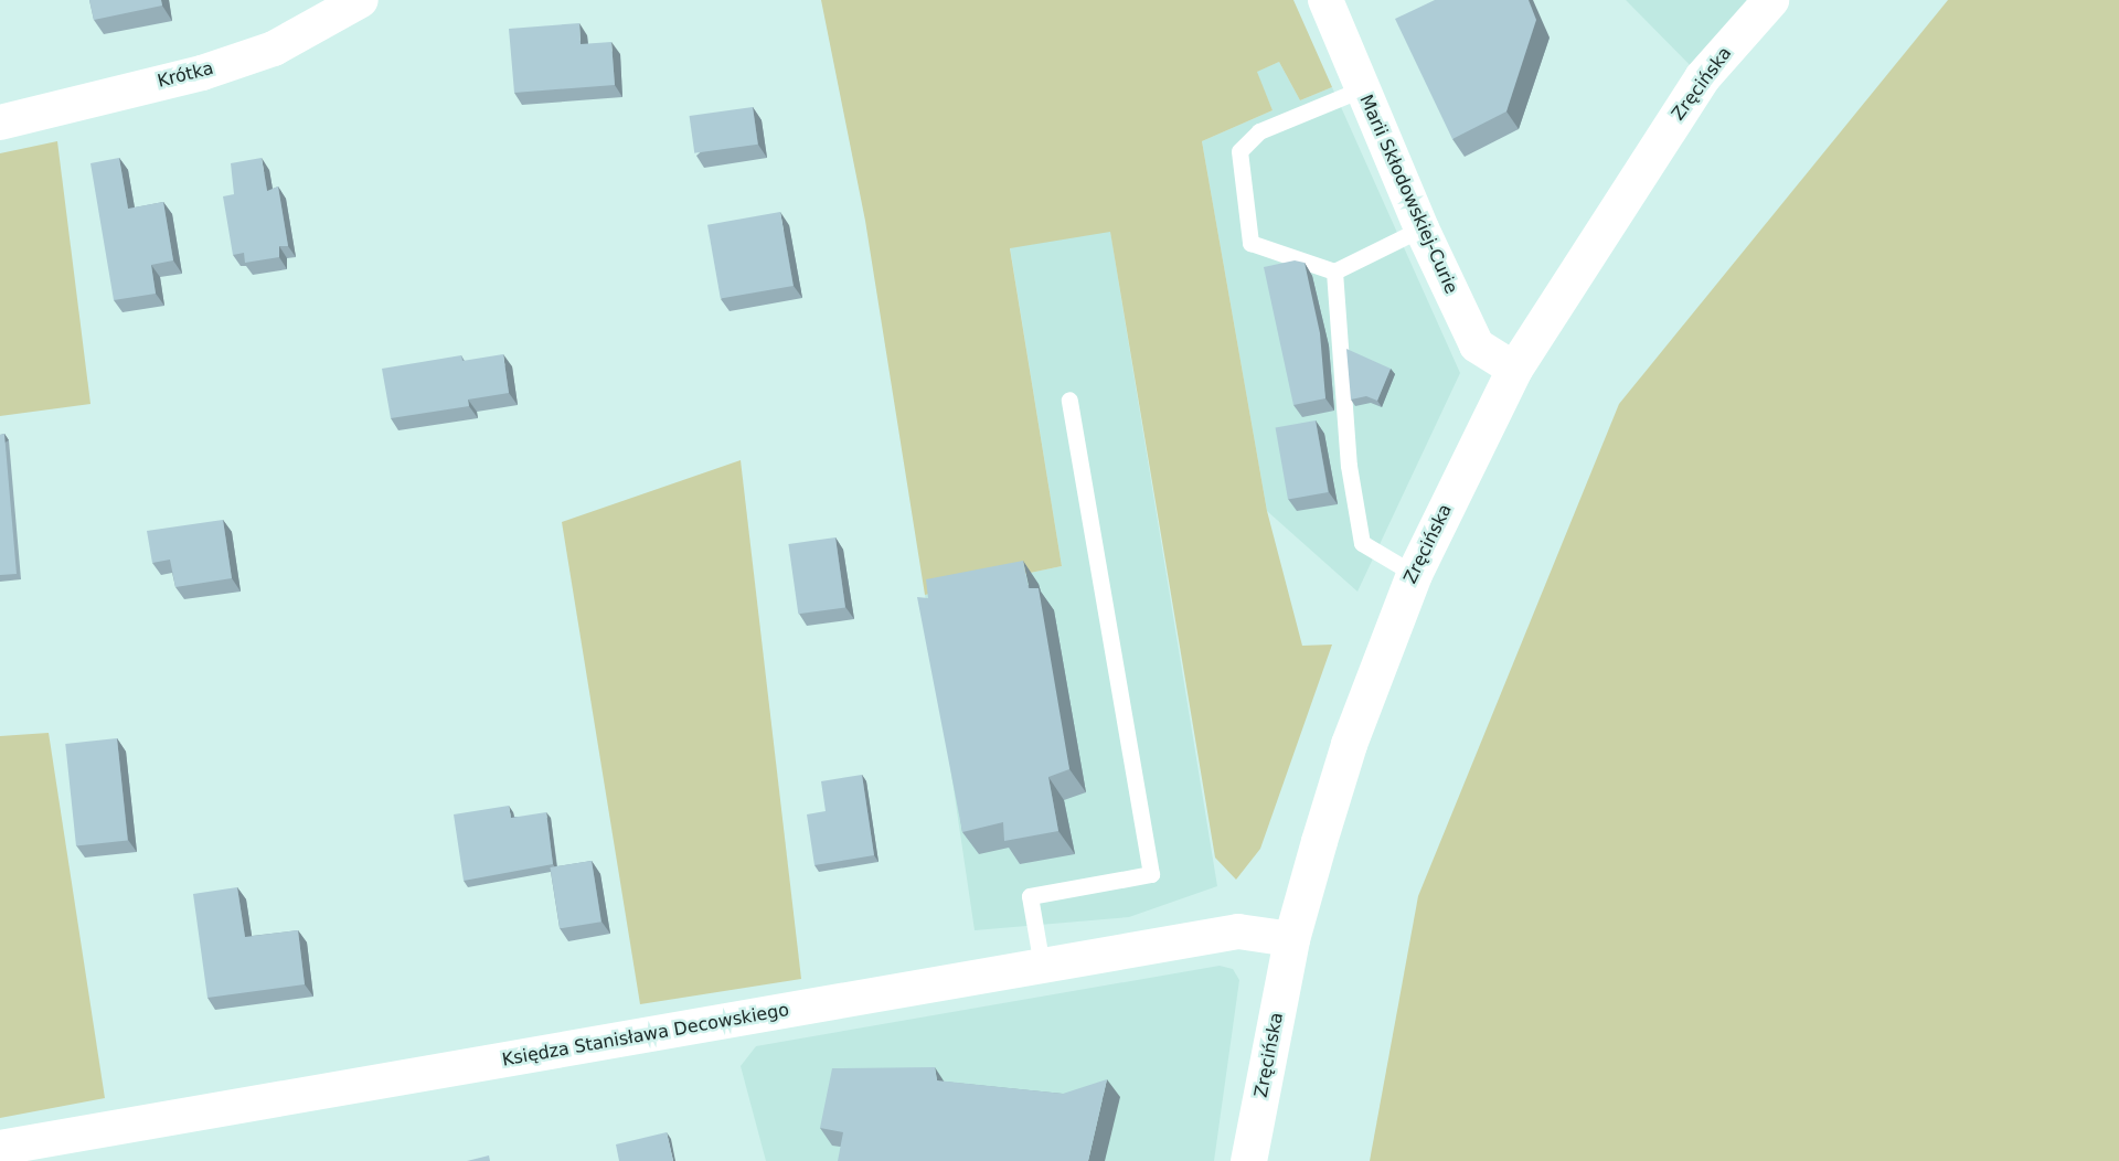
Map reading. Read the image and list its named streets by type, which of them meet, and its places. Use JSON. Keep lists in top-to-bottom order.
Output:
{
  "streets": {
    "street": [
      "Krótka",
      "Zręcińska",
      "Marii Skłodowskiej-Curie",
      "Księdza Stanisława Decowskiego"
    ]
  },
  "crossings": [
    ["Zręcińska", "Marii Skłodowskiej-Curie"],
    ["Zręcińska", "Księdza Stanisława Decowskiego"]
  ]
}
